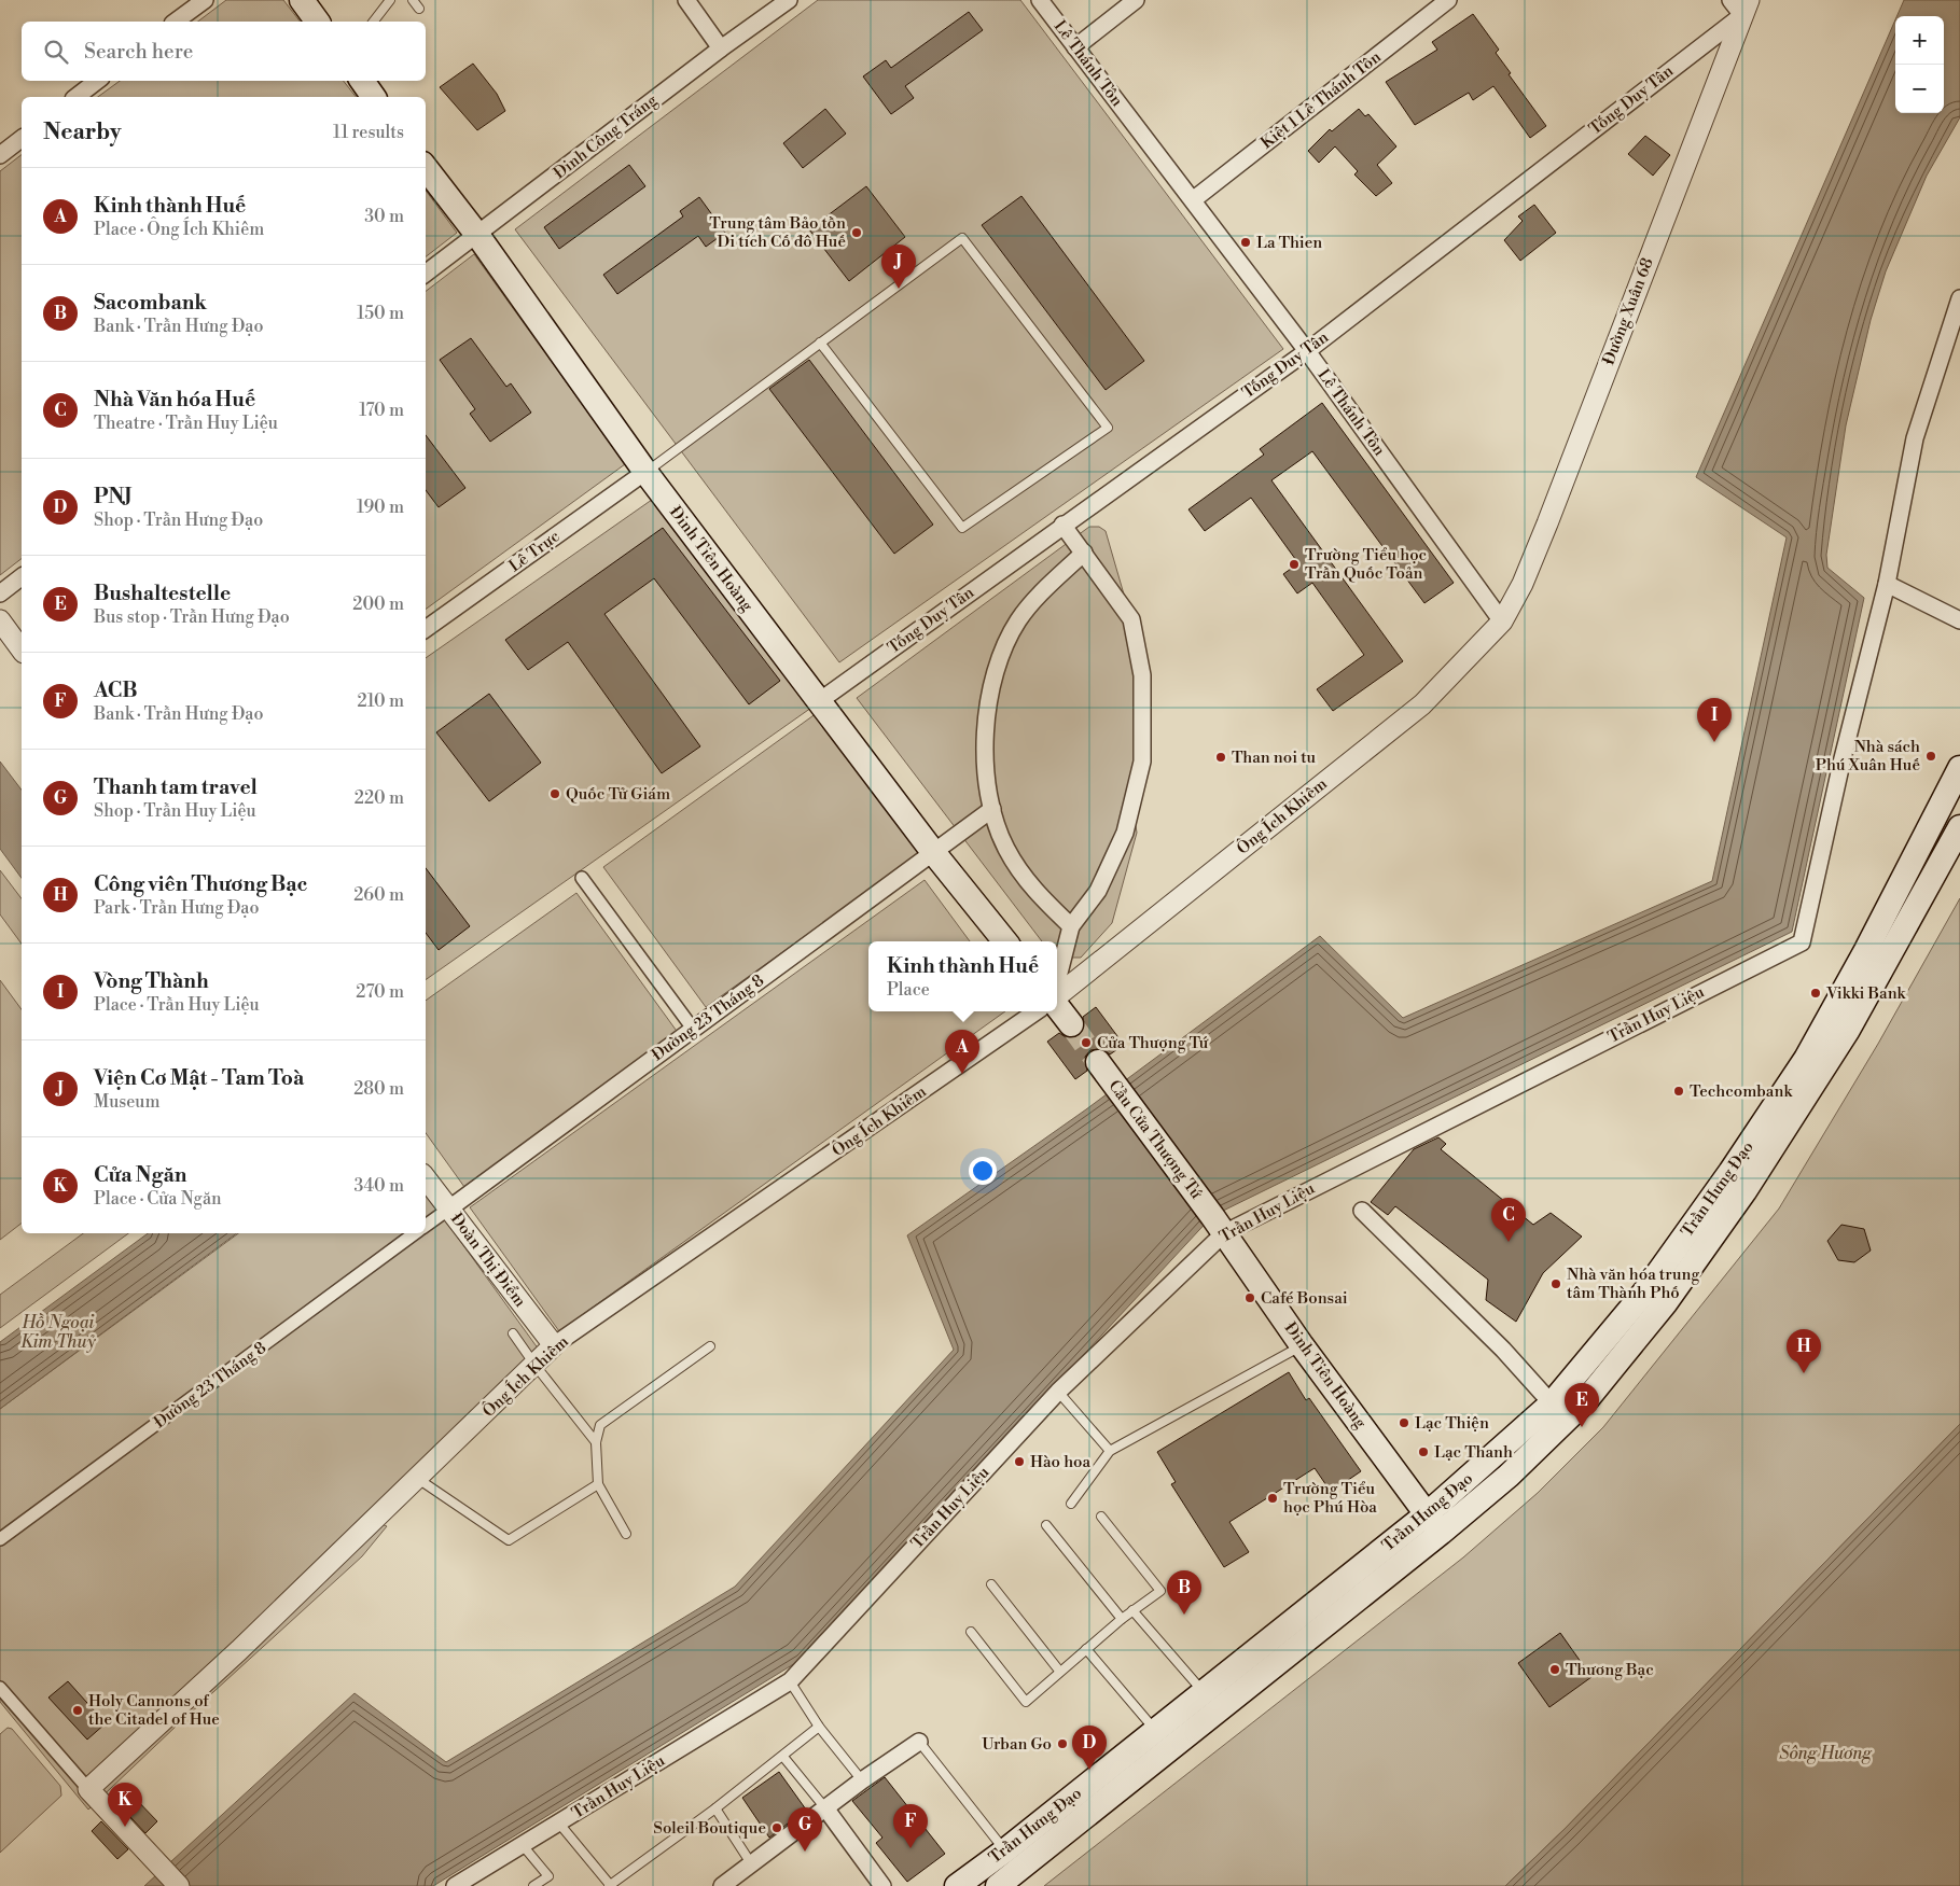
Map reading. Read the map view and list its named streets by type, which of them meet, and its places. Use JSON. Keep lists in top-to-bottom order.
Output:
{
  "streets": {
    "main road": ["Đinh Tiên Hoàng", "Cầu Cửa Thượng Tứ", "Trần Hưng Đạo"],
    "street": [
      "Lê Thánh Tôn",
      "Kiệt 1 Lê Thánh Tôn",
      "Tống Duy Tân",
      "Đinh Công Tráng",
      "Đường Xuân 68",
      "Lê Trực",
      "Ông Ích Khiêm",
      "Trần Huy Liệu",
      "Đường 23 Tháng 8",
      "Đoàn Thị Điểm"
    ]
  },
  "crossings": [
    ["Lê Thánh Tôn", "Kiệt 1 Lê Thánh Tôn"],
    ["Lê Thánh Tôn", "Tống Duy Tân"],
    ["Lê Thánh Tôn", "Đường Xuân 68"],
    ["Lê Thánh Tôn", "Ông Ích Khiêm"],
    ["Tống Duy Tân", "Đường Xuân 68"],
    ["Tống Duy Tân", "Đinh Tiên Hoàng"],
    ["Đinh Công Tráng", "Đinh Tiên Hoàng"],
    ["Đường Xuân 68", "Ông Ích Khiêm"],
    ["Lê Trực", "Đinh Tiên Hoàng"],
    ["Đinh Tiên Hoàng", "Trần Huy Liệu"],
    ["Đinh Tiên Hoàng", "Đường 23 Tháng 8"],
    ["Đinh Tiên Hoàng", "Cầu Cửa Thượng Tứ"],
    ["Đinh Tiên Hoàng", "Trần Hưng Đạo"],
    ["Ông Ích Khiêm", "Đoàn Thị Điểm"],
    ["Trần Huy Liệu", "Cầu Cửa Thượng Tứ"],
    ["Đường 23 Tháng 8", "Đoàn Thị Điểm"]
  ],
  "water": ["Hồ Ngoại Kim Thuỷ", "Sông Hương"],
  "places": [
    "Trung tâm Bảo tồn Di tích Cố đô Huế",
    "La Thien",
    "Trường Tiểu học Trần Quốc Toản",
    "Nhà sách Phú Xuân Huế",
    "Than noi tu",
    "Quốc Tử Giám",
    "Vikki Bank",
    "Cửa Thượng Tứ",
    "Techcombank",
    "Nhà văn hóa trung tâm Thành Phố",
    "Café Bonsai",
    "Lạc Thiện",
    "Lạc Thanh",
    "Hào hoa",
    "Trường Tiểu học Phú Hòa",
    "Thương Bạc",
    "Holy Cannons of the Citadel of Hue",
    "Urban Go",
    "Soleil Boutique"
  ],
  "page": {
    "map_buttons": ["+", "−"],
    "search": "Search here",
    "heading": ["Nearby", "11 results"],
    "list": [
      {
        "mark": "A",
        "name": "Kinh thành Huế",
        "note": "Place · Ông Ích Khiêm",
        "value": "30 m"
      },
      {
        "mark": "B",
        "name": "Sacombank",
        "note": "Bank · Trần Hưng Đạo",
        "value": "150 m"
      },
      {
        "mark": "C",
        "name": "Nhà Văn hóa Huế",
        "note": "Theatre · Trần Huy Liệu",
        "value": "170 m"
      },
      {
        "mark": "D",
        "name": "PNJ",
        "note": "Shop · Trần Hưng Đạo",
        "value": "190 m"
      },
      {
        "mark": "E",
        "name": "Bushaltestelle",
        "note": "Bus stop · Trần Hưng Đạo",
        "value": "200 m"
      },
      {
        "mark": "F",
        "name": "ACB",
        "note": "Bank · Trần Hưng Đạo",
        "value": "210 m"
      },
      {
        "mark": "G",
        "name": "Thanh tam travel",
        "note": "Shop · Trần Huy Liệu",
        "value": "220 m"
      },
      {
        "mark": "H",
        "name": "Công viên Thương Bạc",
        "note": "Park · Trần Hưng Đạo",
        "value": "260 m"
      },
      {
        "mark": "I",
        "name": "Vòng Thành",
        "note": "Place · Trần Huy Liệu",
        "value": "270 m"
      },
      {
        "mark": "J",
        "name": "Viện Cơ Mật - Tam Toà",
        "note": "Museum",
        "value": "280 m"
      },
      {
        "mark": "K",
        "name": "Cửa Ngăn",
        "note": "Place · Cửa Ngăn",
        "value": "340 m"
      }
    ],
    "pins": [
      "J",
      "I",
      "A",
      "C",
      "H",
      "E",
      "B",
      "D",
      "K",
      "F",
      "G"
    ],
    "popup": ["Kinh thành Huế", "Place"]
  }
}
